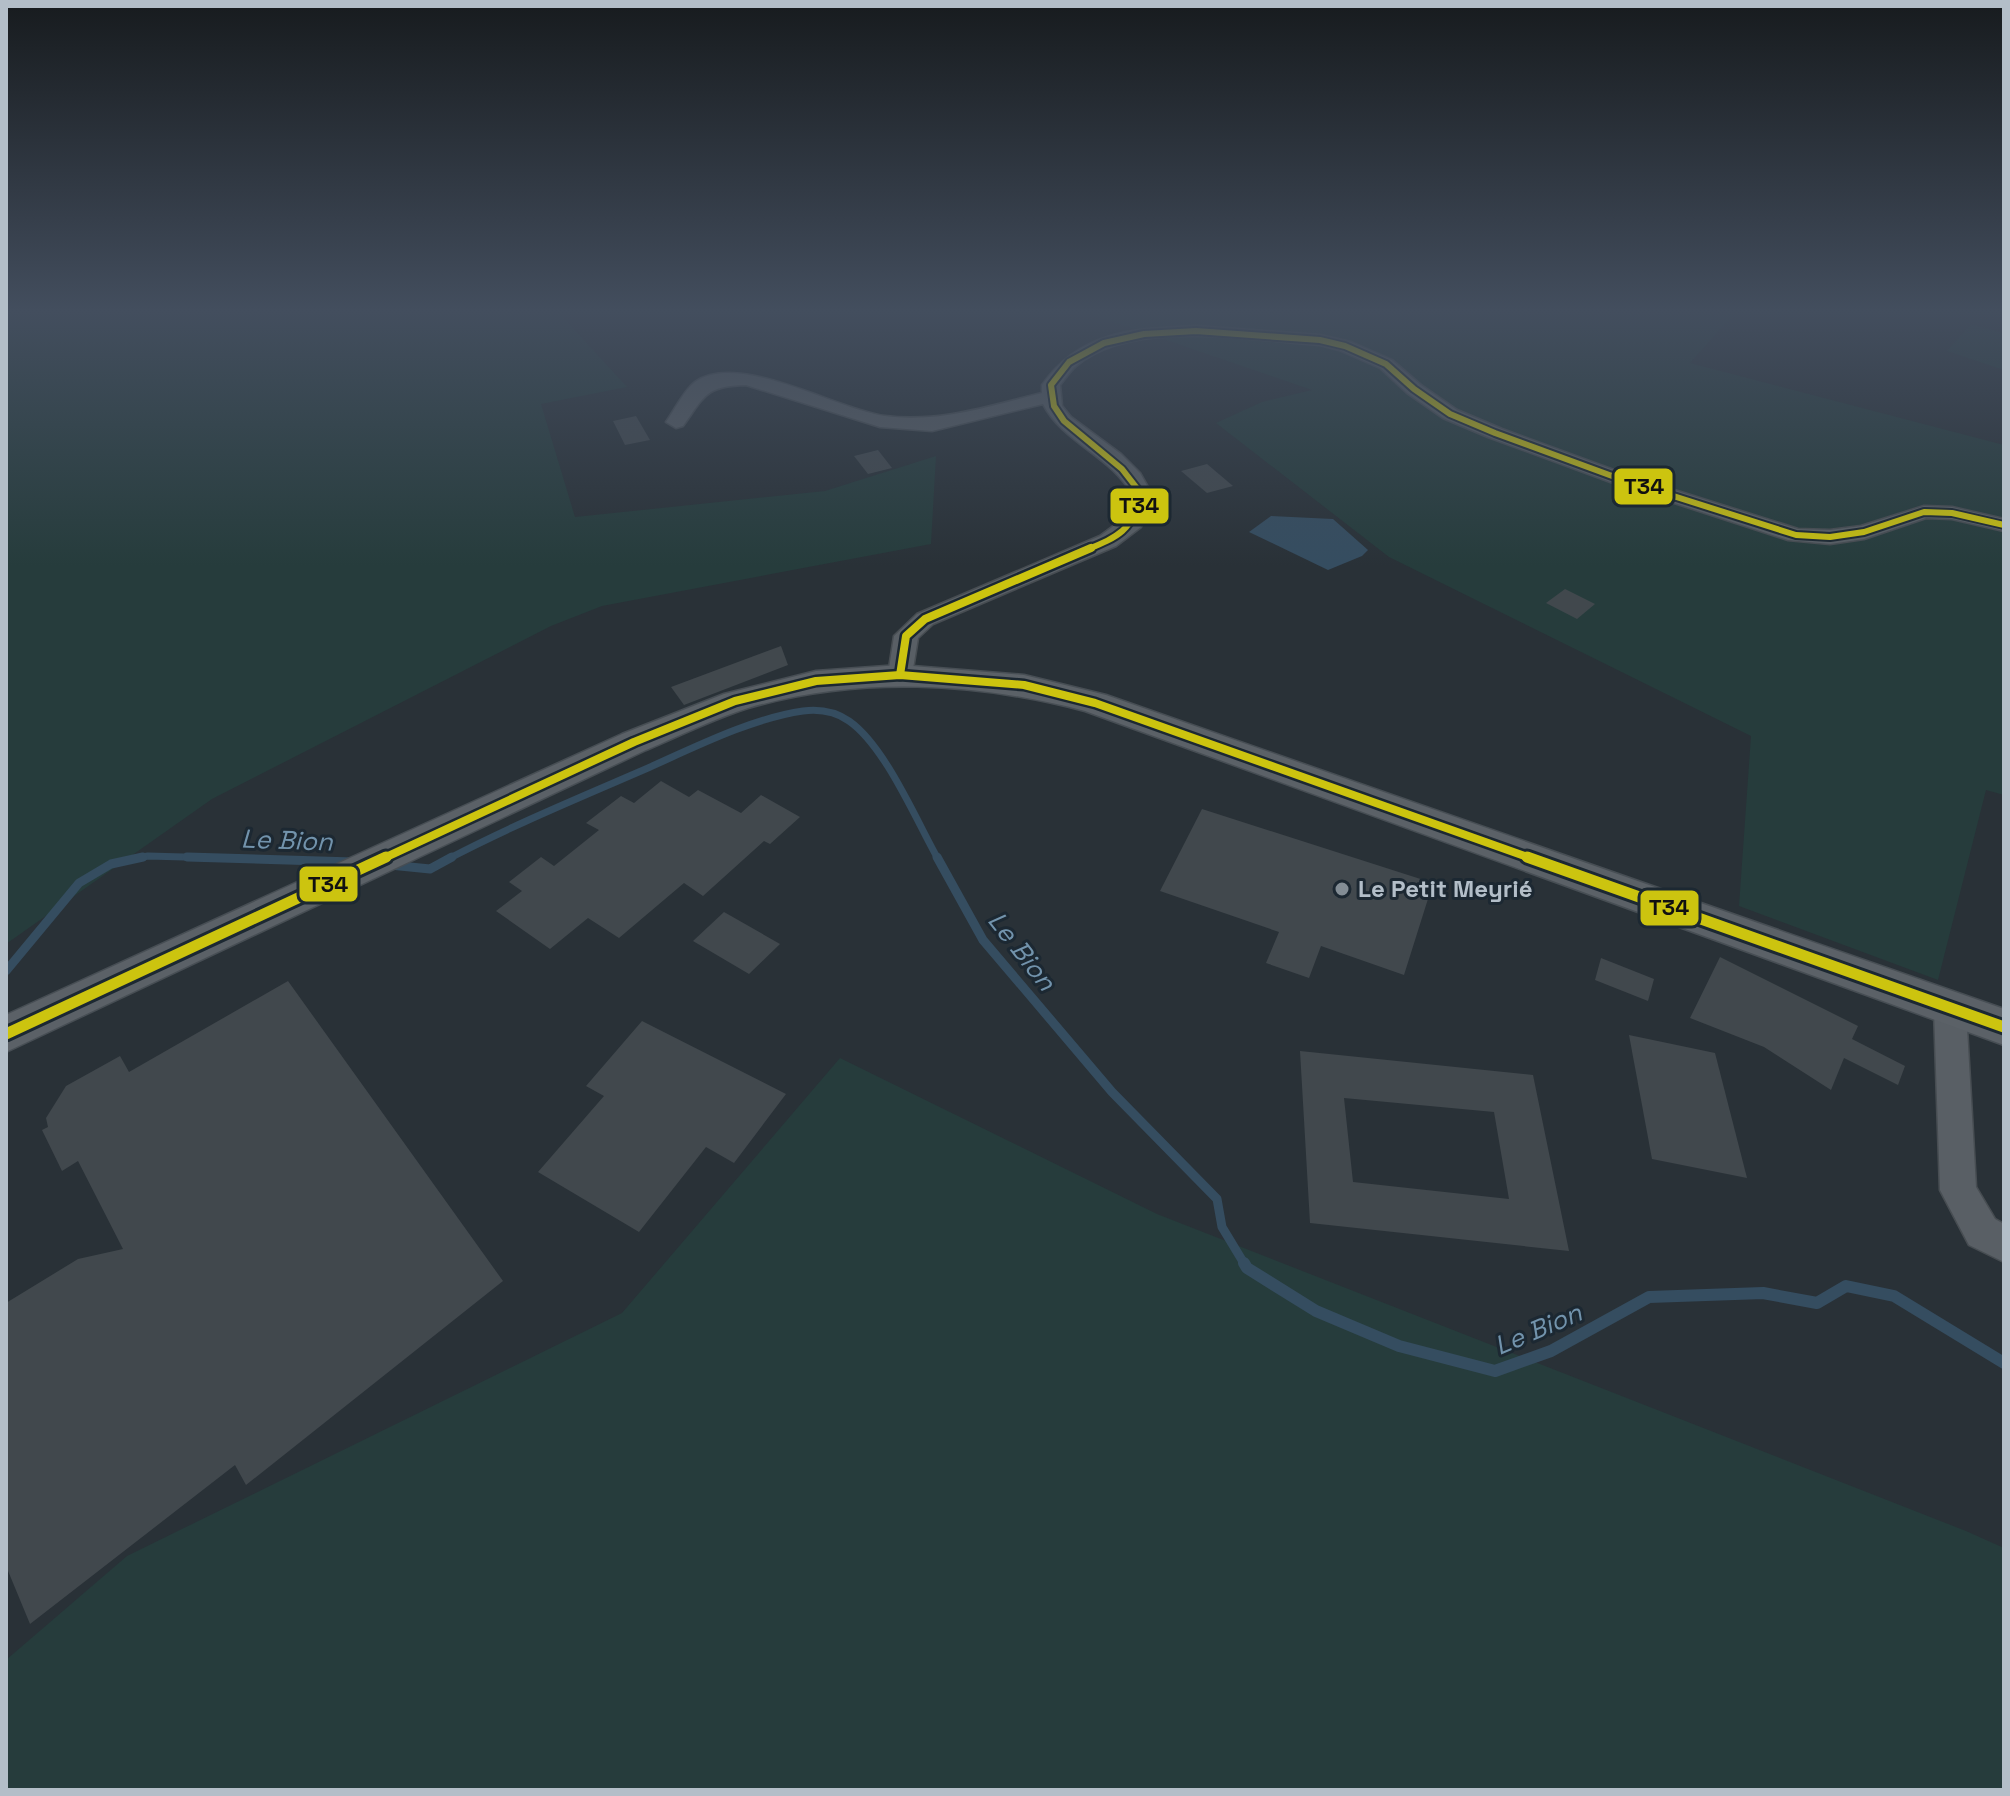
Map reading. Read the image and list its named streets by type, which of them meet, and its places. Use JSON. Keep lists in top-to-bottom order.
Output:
{
  "water": ["Le Bion"],
  "places": ["Le Petit Meyrié"],
  "lines": ["transit line T34"]
}
